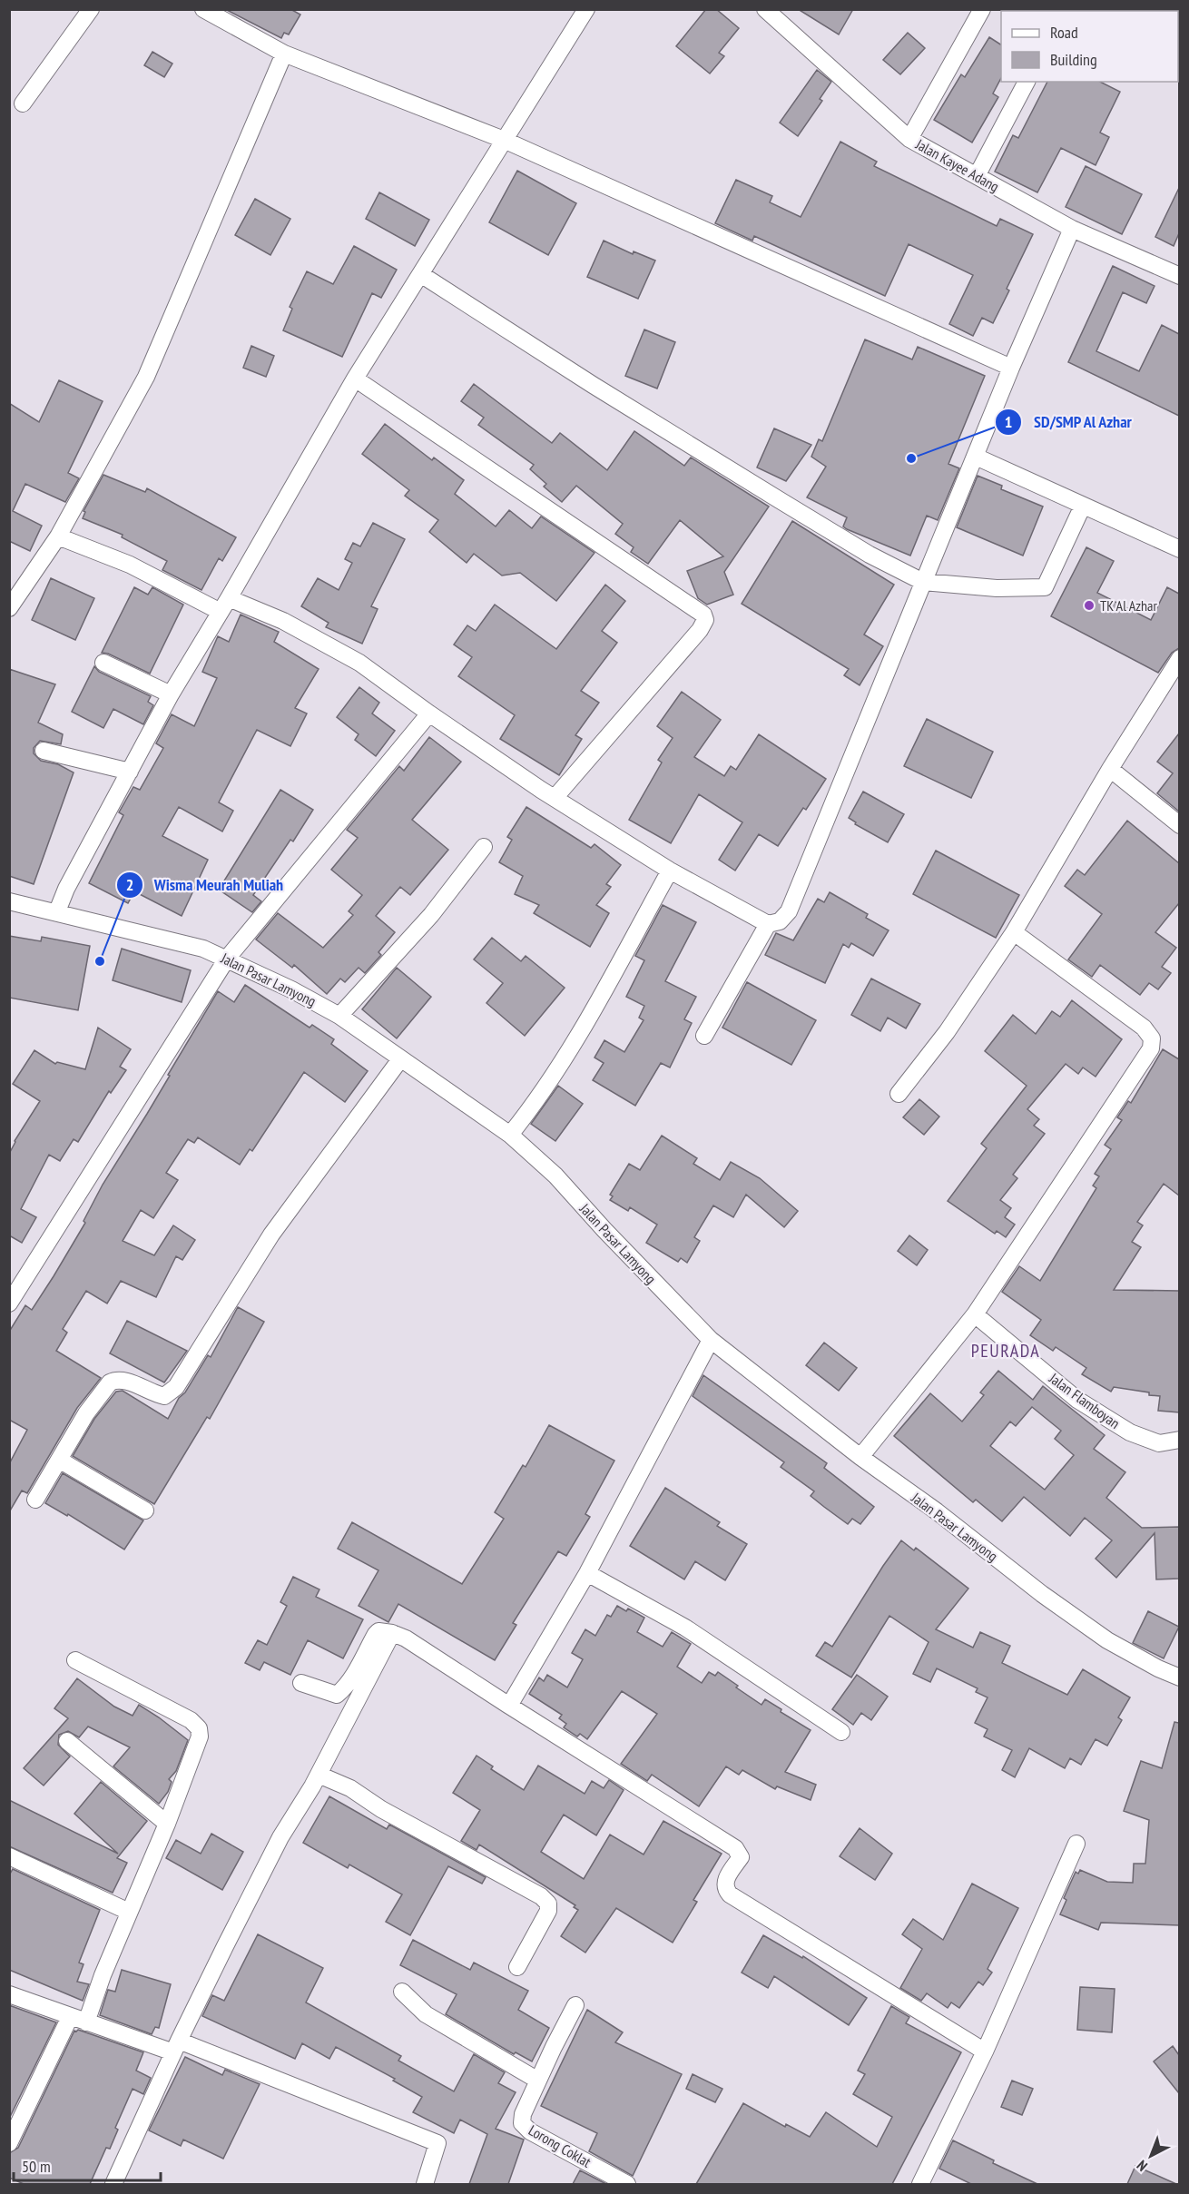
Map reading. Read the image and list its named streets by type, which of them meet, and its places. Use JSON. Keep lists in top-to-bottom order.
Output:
{
  "streets": {
    "street": [
      "Jalan Kayee Adang",
      "Jalan Pasar Lamyong",
      "Jalan Flamboyan",
      "Lorong Coklat"
    ]
  },
  "districts": ["PEURADA"],
  "places": ["SD/SMP Al Azhar", "TK Al Azhar", "Wisma Meurah Muliah"],
  "legend": ["Road", "Building"],
  "scale_bar": "50 m",
  "north": "bottom left"
}
